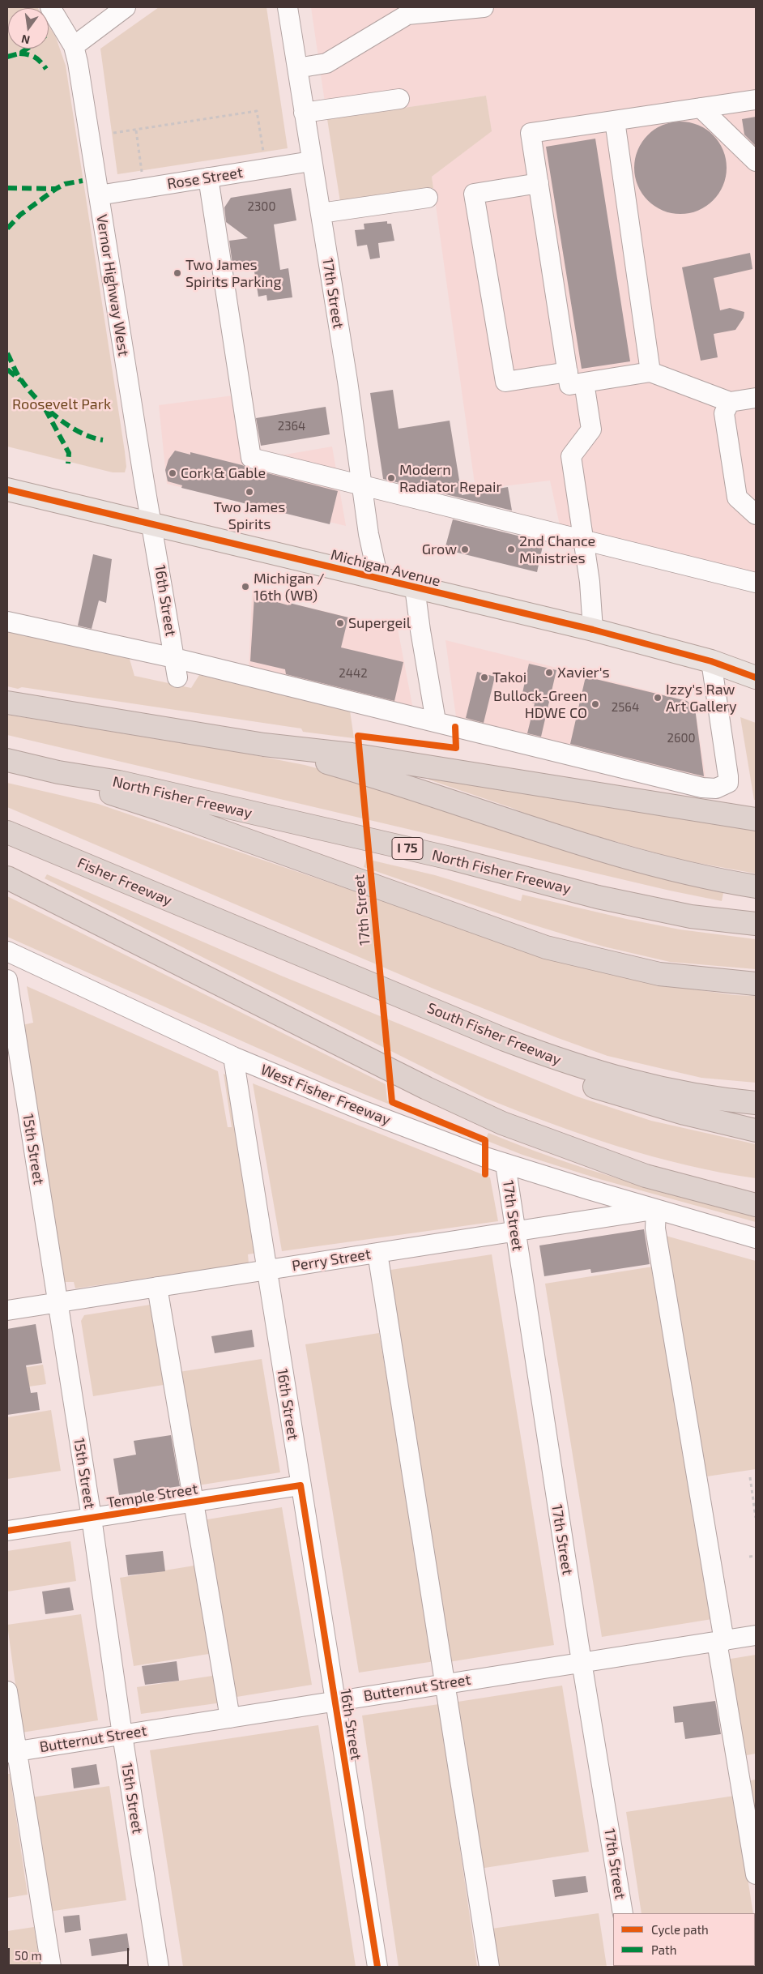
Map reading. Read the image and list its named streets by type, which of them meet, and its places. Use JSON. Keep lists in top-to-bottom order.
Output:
{
  "streets": {
    "highway": [
      "North Fisher Freeway",
      "I 75",
      "Fisher Freeway",
      "South Fisher Freeway"
    ],
    "main road": ["Michigan Avenue"],
    "street": [
      "Rose Street",
      "Vernor Highway West",
      "17th Street",
      "16th Street",
      "West Fisher Freeway",
      "15th Street",
      "Perry Street",
      "Temple Street",
      "Butternut Street"
    ]
  },
  "crossings": [
    ["Rose Street", "Vernor Highway West"],
    ["Rose Street", "17th Street"],
    ["Vernor Highway West", "Michigan Avenue"],
    ["Vernor Highway West", "16th Street"],
    ["17th Street", "Michigan Avenue"],
    ["17th Street", "West Fisher Freeway"],
    ["17th Street", "Perry Street"],
    ["17th Street", "Butternut Street"],
    ["Michigan Avenue", "16th Street"],
    ["16th Street", "West Fisher Freeway"],
    ["16th Street", "Perry Street"],
    ["16th Street", "Temple Street"],
    ["16th Street", "Butternut Street"],
    ["North Fisher Freeway", "I 75"],
    ["Fisher Freeway", "South Fisher Freeway"],
    ["West Fisher Freeway", "Perry Street"],
    ["15th Street", "Perry Street"],
    ["15th Street", "Temple Street"],
    ["15th Street", "Butternut Street"]
  ],
  "parks": ["Roosevelt Park"],
  "places": [
    "Two James Spirits Parking",
    "Cork & Gable",
    "Modern Radiator Repair",
    "Two James Spirits",
    "Grow",
    "2nd Chance Ministries",
    "Michigan / 16th (WB)",
    "Supergeil",
    "Xavier's",
    "Takoi",
    "Izzy's Raw Art Gallery",
    "Bullock-Green HDWE CO"
  ],
  "house_numbers": [
    "2300",
    "2364",
    "2442",
    "2564",
    "2600"
  ],
  "legend": ["Cycle path", "Path"],
  "scale_bar": "50 m",
  "north": "bottom"
}
